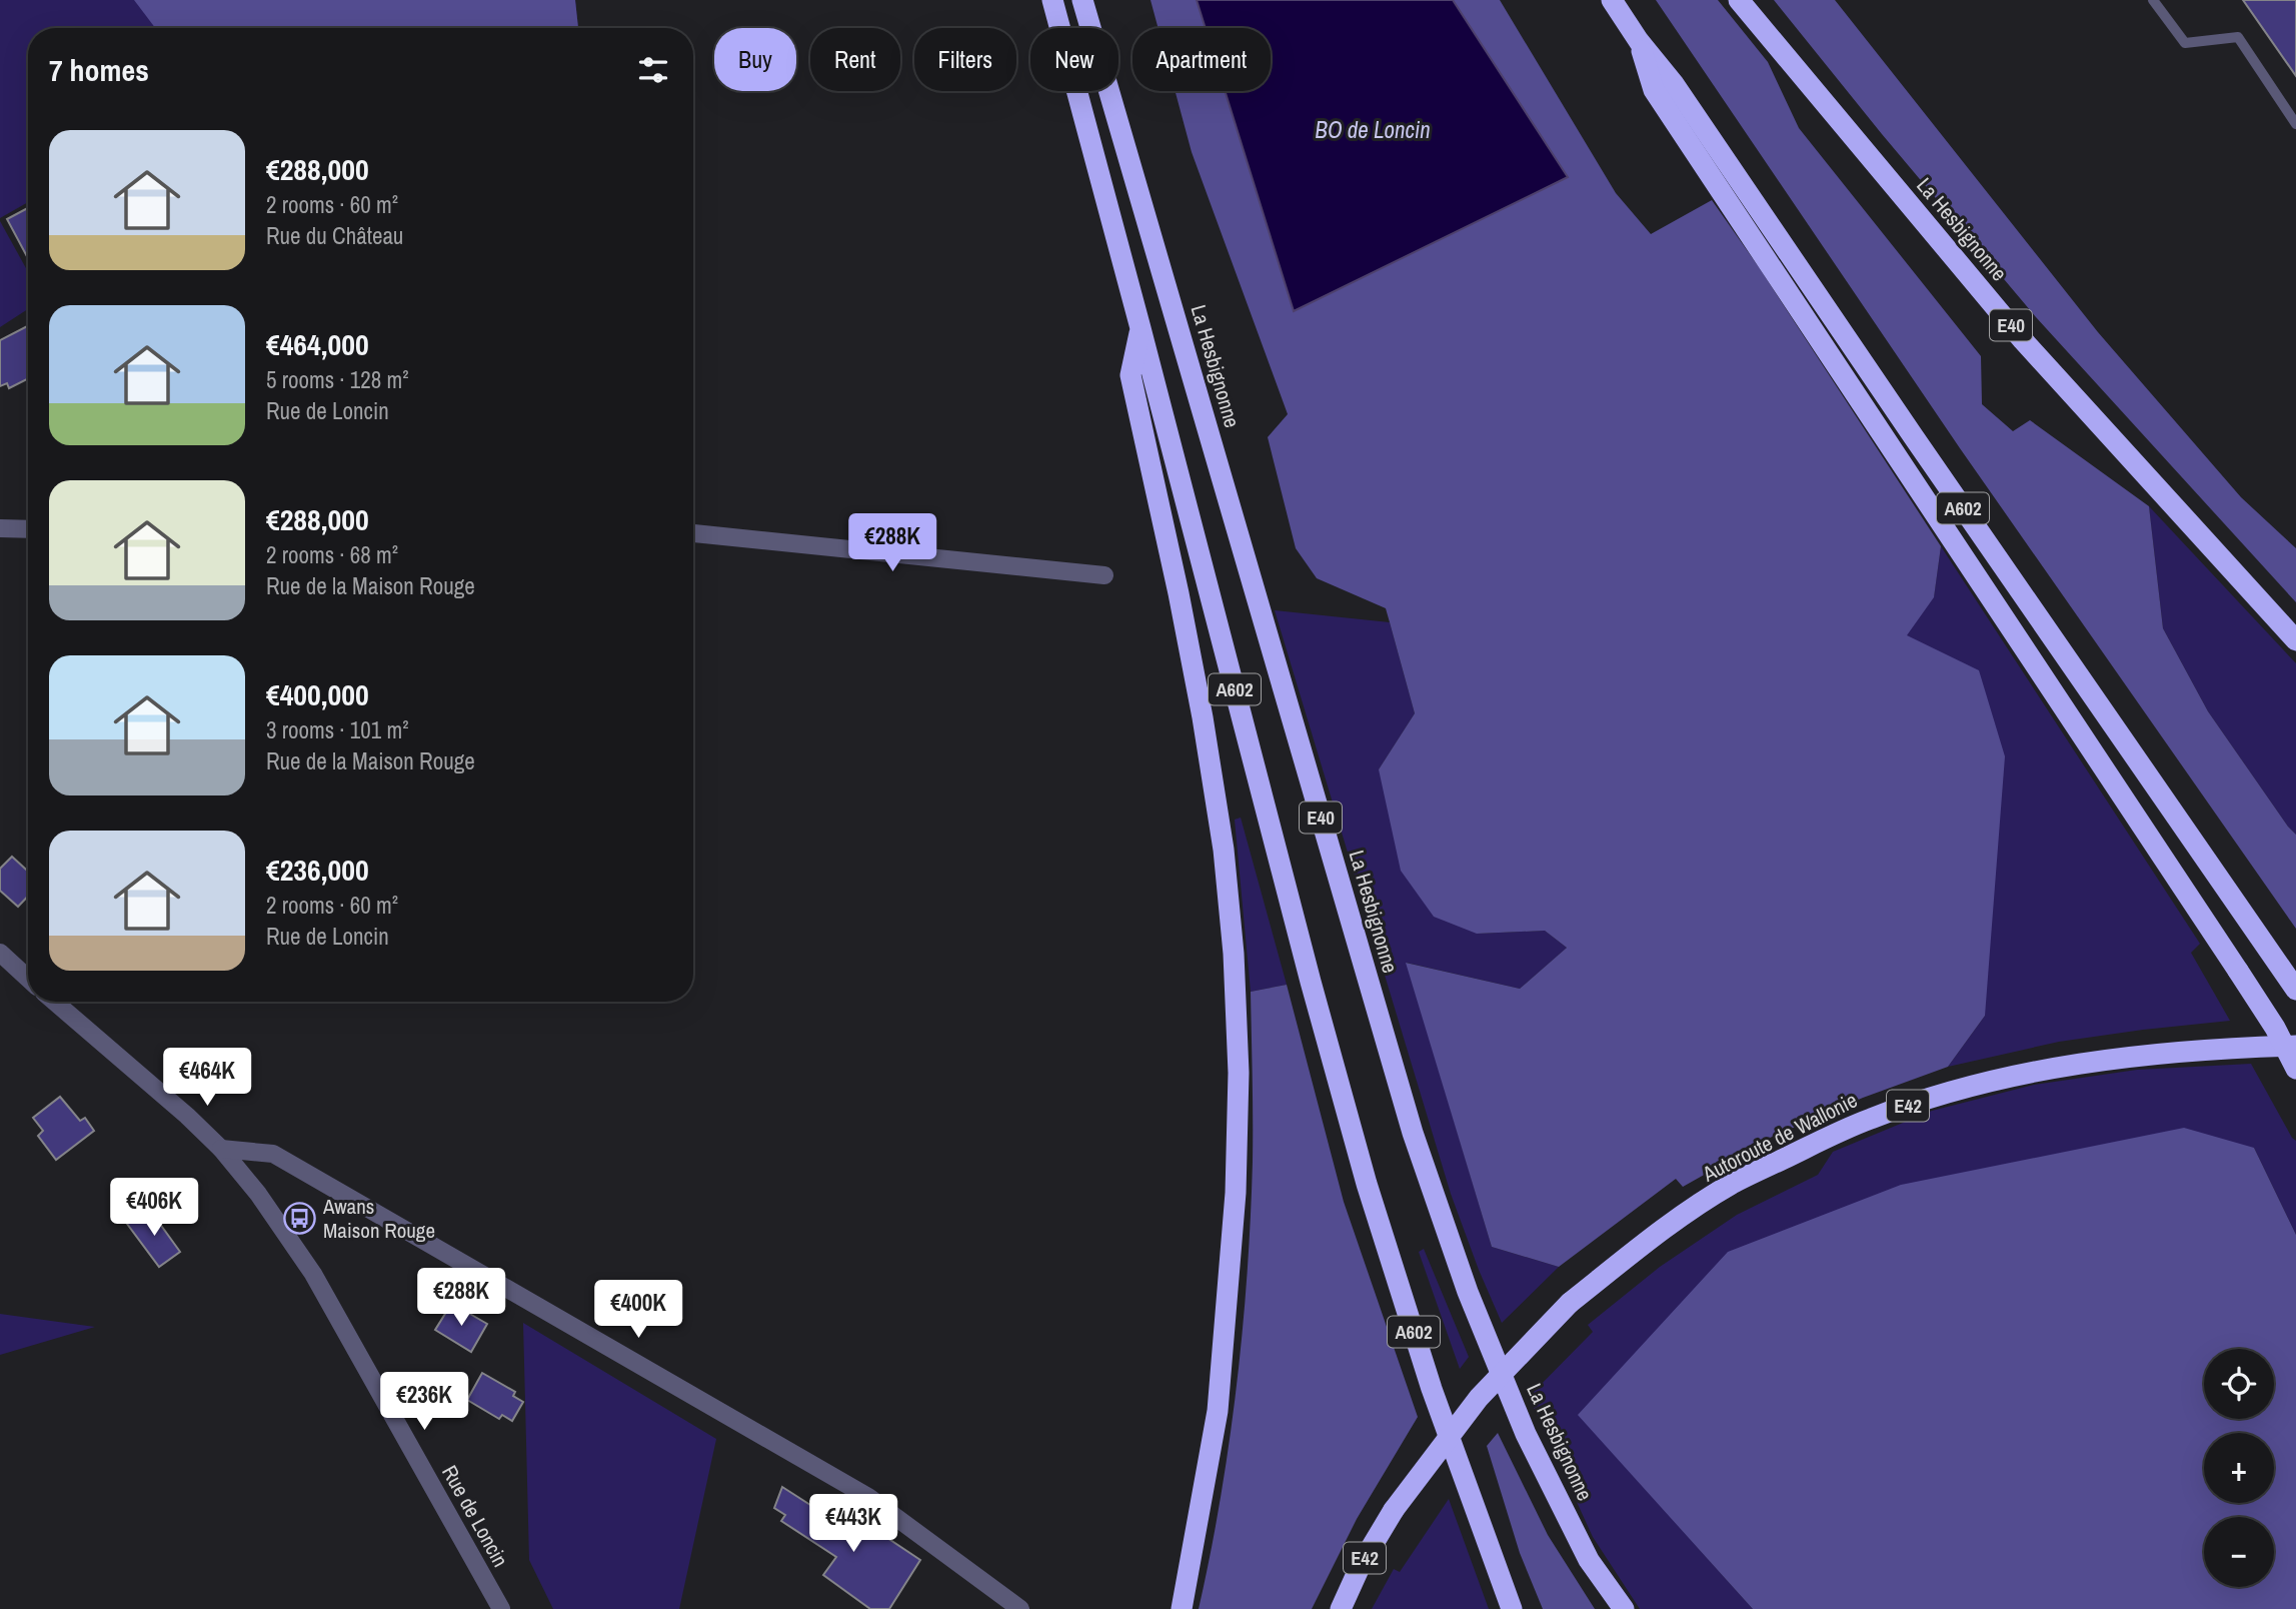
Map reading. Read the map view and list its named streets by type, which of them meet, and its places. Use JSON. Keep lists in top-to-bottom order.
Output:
{
  "streets": {
    "highway": [
      "La Hesbignonne",
      "E40",
      "A602",
      "E42",
      "Autoroute de Wallonie"
    ],
    "street": ["Rue de Loncin"]
  },
  "water": ["BO de Loncin"],
  "places": {
    "bus stop": ["Awans Maison Rouge"]
  },
  "page": {
    "chip": [
      "Buy",
      "Rent",
      "Filters",
      "New",
      "Apartment"
    ],
    "heading": "7 homes",
    "list": [
      {
        "name": "€288,000",
        "note": "2 rooms · 60 m² · Rue du Château"
      },
      {
        "name": "€464,000",
        "note": "5 rooms · 128 m² · Rue de Loncin"
      },
      {
        "name": "€288,000",
        "note": "2 rooms · 68 m² · Rue de la Maison Rouge"
      },
      {
        "name": "€400,000",
        "note": "3 rooms · 101 m² · Rue de la Maison Rouge"
      },
      {
        "name": "€236,000",
        "note": "2 rooms · 60 m² · Rue de Loncin"
      }
    ],
    "price": [
      "€288K",
      "€464K",
      "€406K",
      "€288K",
      "€400K",
      "€236K",
      "€443K"
    ],
    "map_buttons": ["+", "−"]
  }
}
